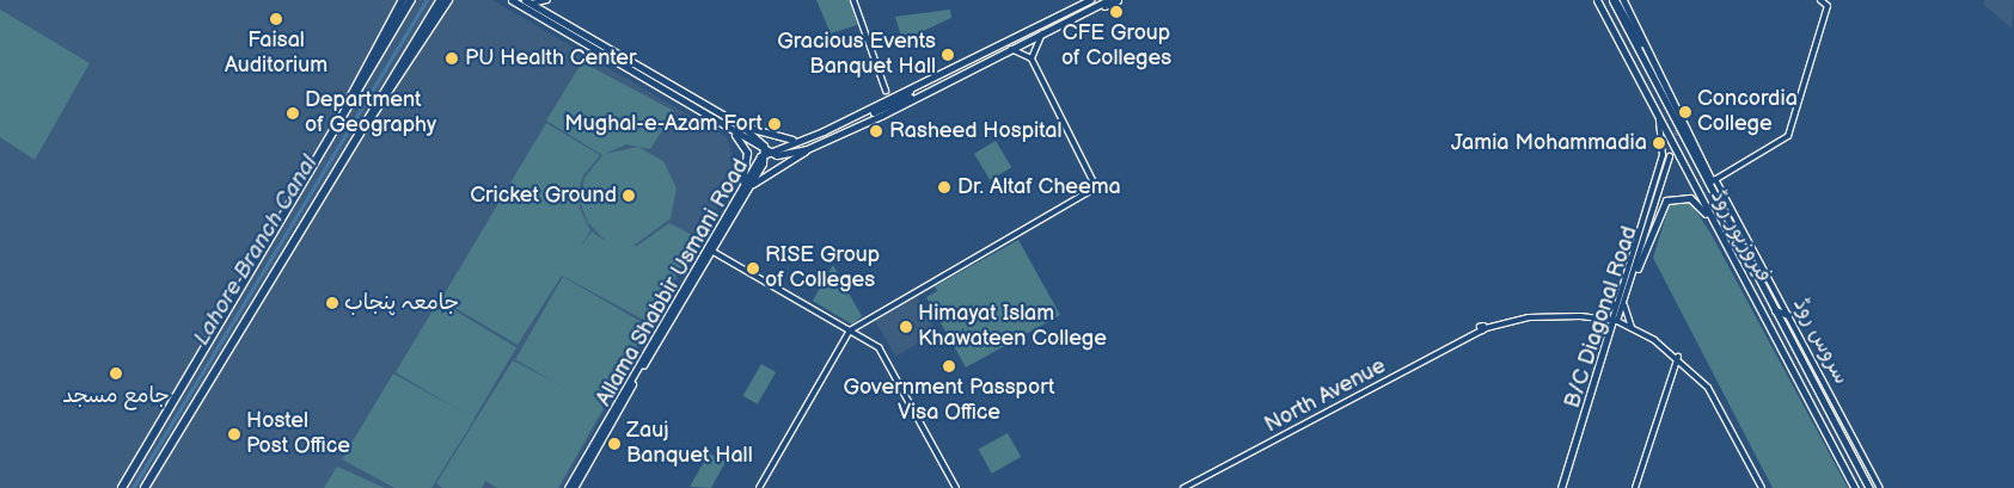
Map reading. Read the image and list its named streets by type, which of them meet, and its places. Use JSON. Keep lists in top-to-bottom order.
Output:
{
  "streets": {
    "main road": ["فیروزپور روڈ", "Allama Shabbir Usmani Road", "B/C Diagonal Road"],
    "street": ["سروس روڈ", "North Avenue"]
  },
  "crossings": [
    ["فیروزپور روڈ", "سروس روڈ"],
    ["B/C Diagonal Road", "North Avenue"]
  ],
  "water": ["Lahore Branch Canal"],
  "places": [
    "CFE Group of Colleges",
    "Faisal Auditorium",
    "Gracious Events Banquet Hall",
    "PU Health Center",
    "Concordia College",
    "Department of Geography",
    "Mughal-e-Azam Fort",
    "Rasheed Hospital",
    "Jamia Mohammadia",
    "Dr. Altaf Cheema",
    "Cricket Ground",
    "RISE Group of Colleges",
    "جامعہ پنجاب",
    "Himayat Islam Khawateen College",
    "Government Passport Visa Office",
    "جامع مسجد",
    "Hostel Post Office",
    "Zauj Banquet Hall"
  ]
}
